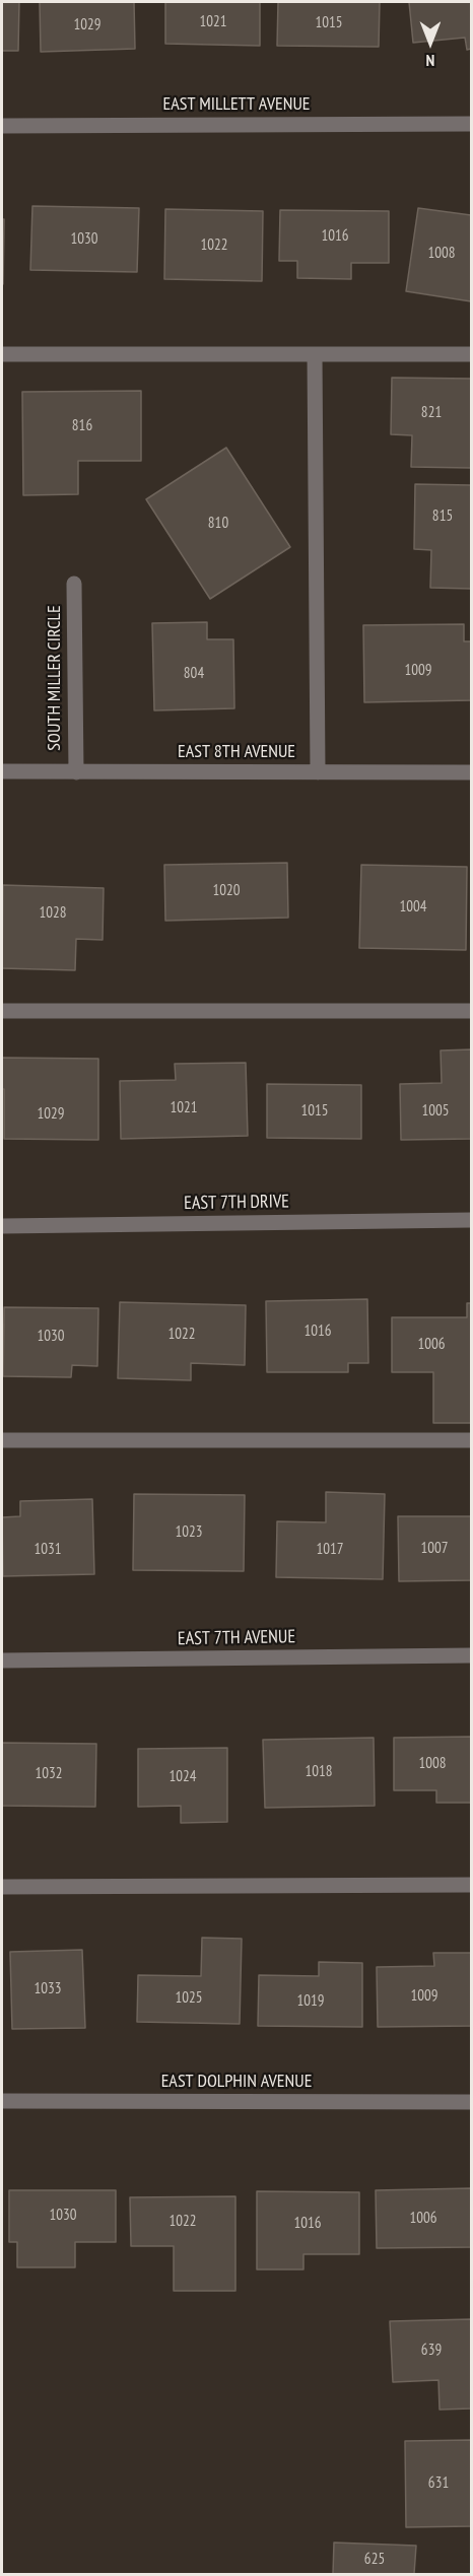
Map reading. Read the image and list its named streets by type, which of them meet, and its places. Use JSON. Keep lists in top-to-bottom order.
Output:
{
  "streets": {
    "street": [
      "EAST MILLETT AVENUE",
      "SOUTH MILLER CIRCLE",
      "EAST 8TH AVENUE",
      "EAST 7TH DRIVE",
      "EAST 7TH AVENUE",
      "EAST DOLPHIN AVENUE"
    ]
  },
  "crossings": [
    ["SOUTH MILLER CIRCLE", "EAST 8TH AVENUE"]
  ],
  "house_numbers": [
    "1021",
    "1015",
    "1029",
    "1016",
    "1030",
    "1022",
    "1008",
    "821",
    "816",
    "815",
    "810",
    "1009",
    "804",
    "1020",
    "1004",
    "1028",
    "1021",
    "1015",
    "1005",
    "1029",
    "1016",
    "1022",
    "1030",
    "1006",
    "1023",
    "1007",
    "1031",
    "1017",
    "1008",
    "1018",
    "1032",
    "1024",
    "1033",
    "1009",
    "1025",
    "1019",
    "1030",
    "1006",
    "1022",
    "1016",
    "639",
    "631",
    "625"
  ],
  "north": "bottom"
}
